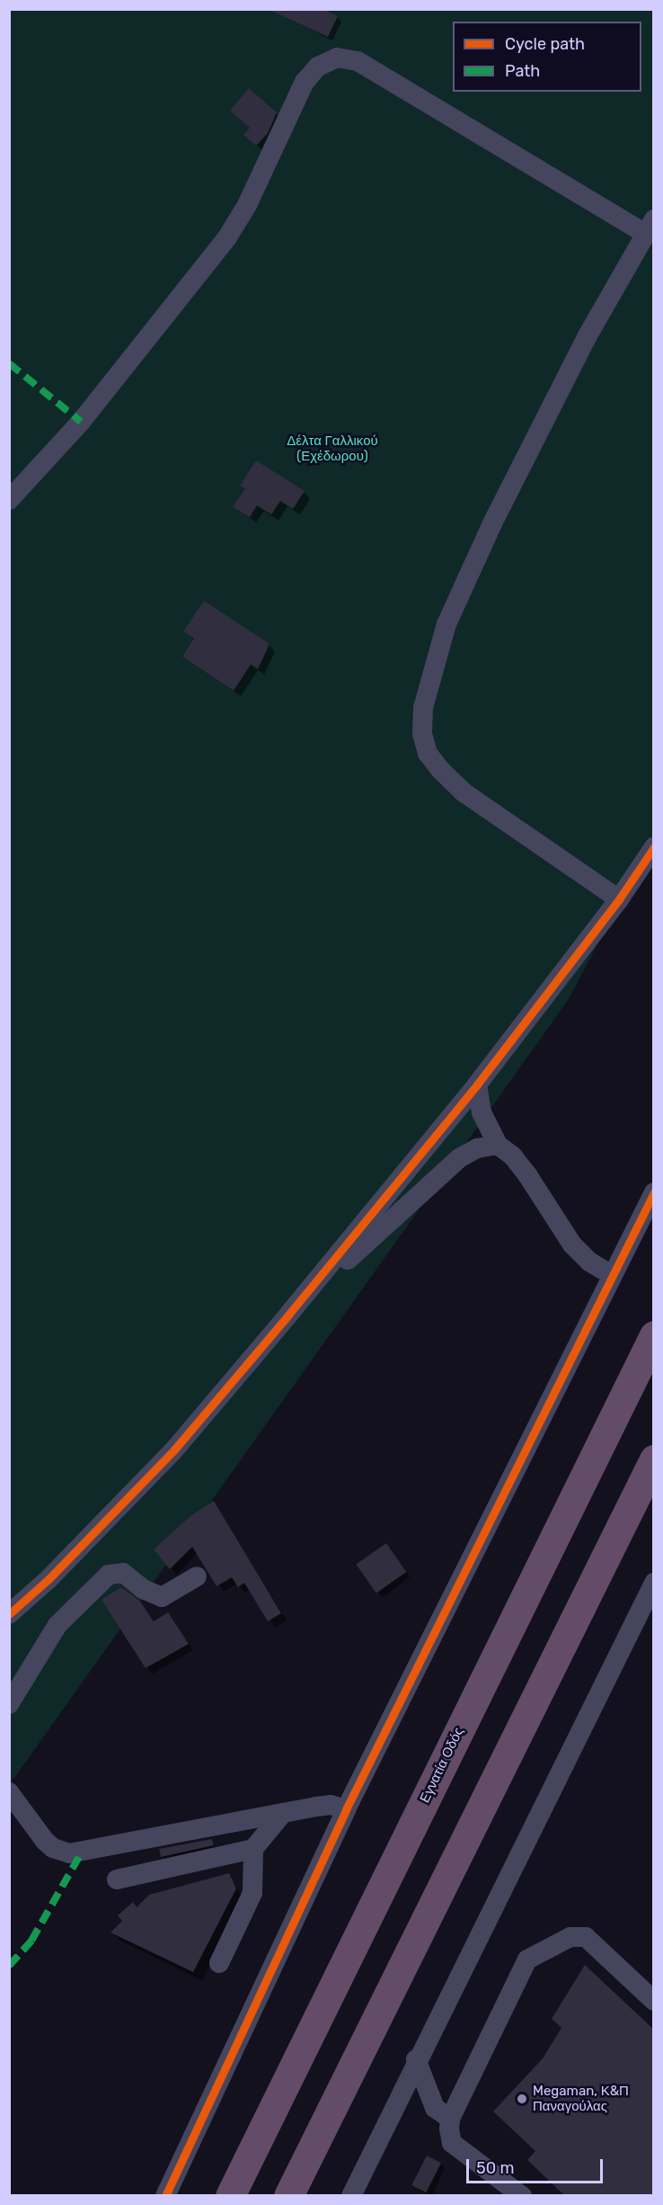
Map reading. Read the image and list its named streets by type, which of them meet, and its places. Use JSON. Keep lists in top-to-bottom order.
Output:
{
  "streets": {
    "highway": ["Εγνατία Οδός"]
  },
  "parks": ["Δέλτα Γαλλικού (Εχέδωρου)"],
  "places": ["Megaman, Κ&Π Παναγούλας"],
  "legend": ["Cycle path", "Path"],
  "scale_bar": "50 m"
}
